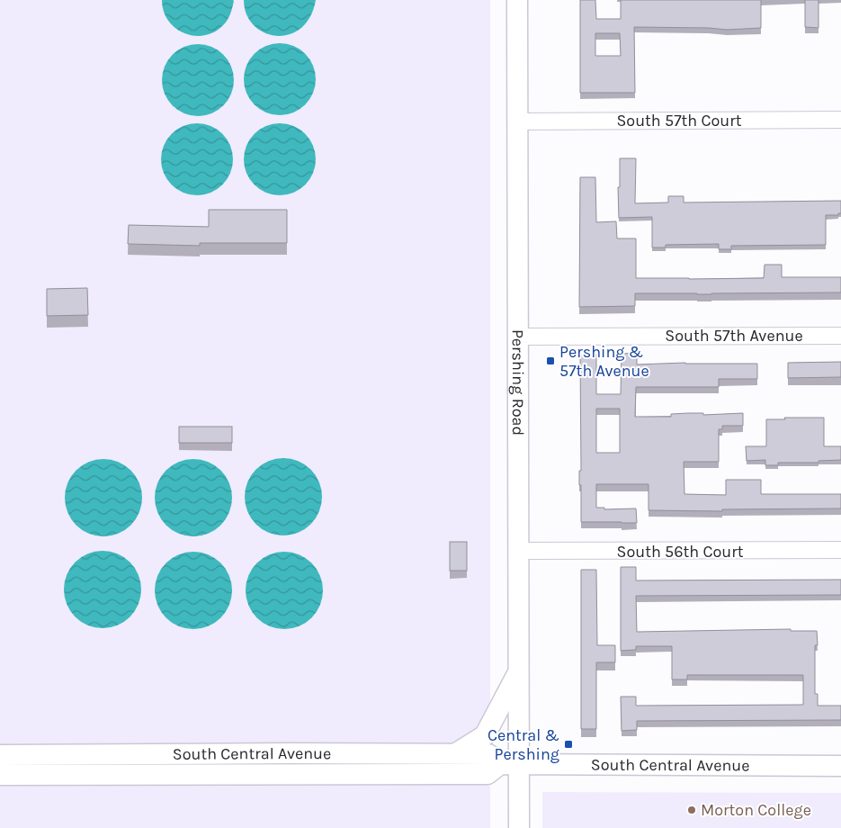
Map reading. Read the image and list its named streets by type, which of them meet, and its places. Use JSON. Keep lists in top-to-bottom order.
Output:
{
  "streets": {
    "main road": ["Pershing Road", "South Central Avenue"],
    "street": ["South 57th Court", "South 57th Avenue", "South 56th Court"]
  },
  "crossings": [
    ["South 57th Court", "Pershing Road"],
    ["South 57th Avenue", "Pershing Road"],
    ["Pershing Road", "South 56th Court"],
    ["Pershing Road", "South Central Avenue"]
  ],
  "places": {
    "transit": ["Pershing & 57th Avenue", "Central & Pershing"],
    "other": ["Morton College"]
  }
}
